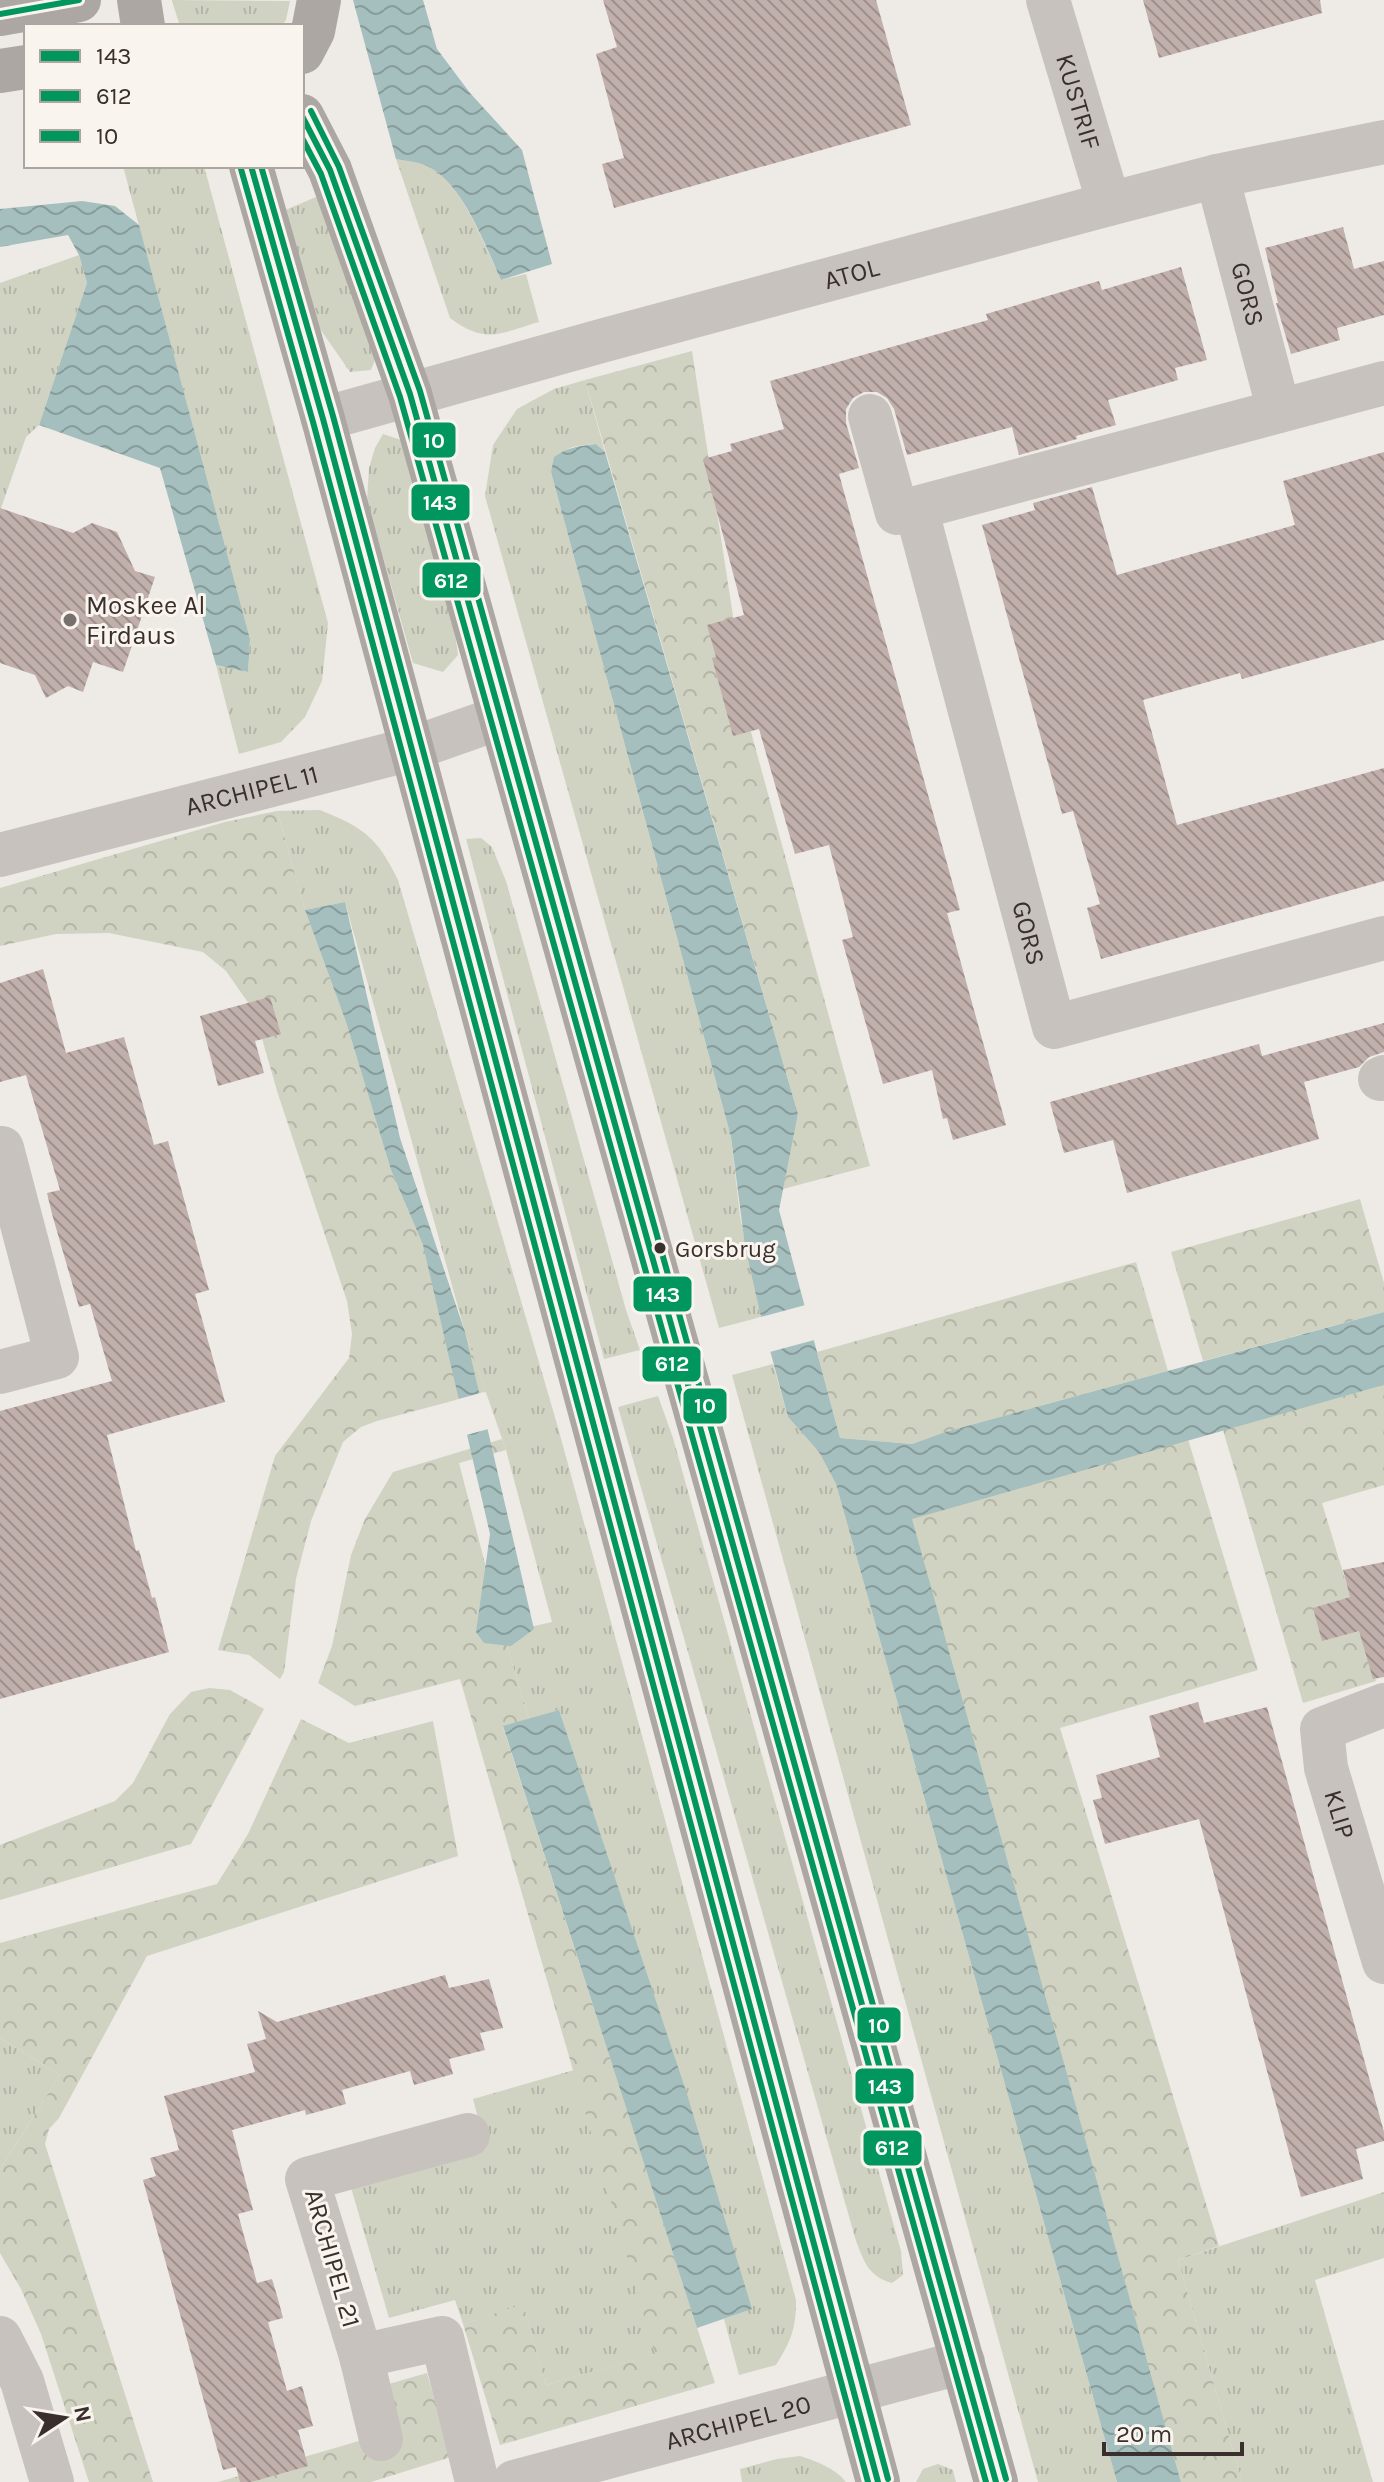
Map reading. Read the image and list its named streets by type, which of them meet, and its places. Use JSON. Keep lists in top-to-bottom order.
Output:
{
  "streets": {
    "street": [
      "KUSTRIF",
      "ATOL",
      "GORS",
      "ARCHIPEL 11",
      "KLIP",
      "ARCHIPEL 21",
      "ARCHIPEL 20"
    ]
  },
  "crossings": [
    ["KUSTRIF", "ATOL"],
    ["ATOL", "GORS"]
  ],
  "places": ["Moskee Al Firdaus", "Gorsbrug"],
  "lines": ["transit line 143", "transit line 10", "transit line 612"],
  "legend": ["143", "612", "10"],
  "scale_bar": "20 m",
  "north": "right"
}
